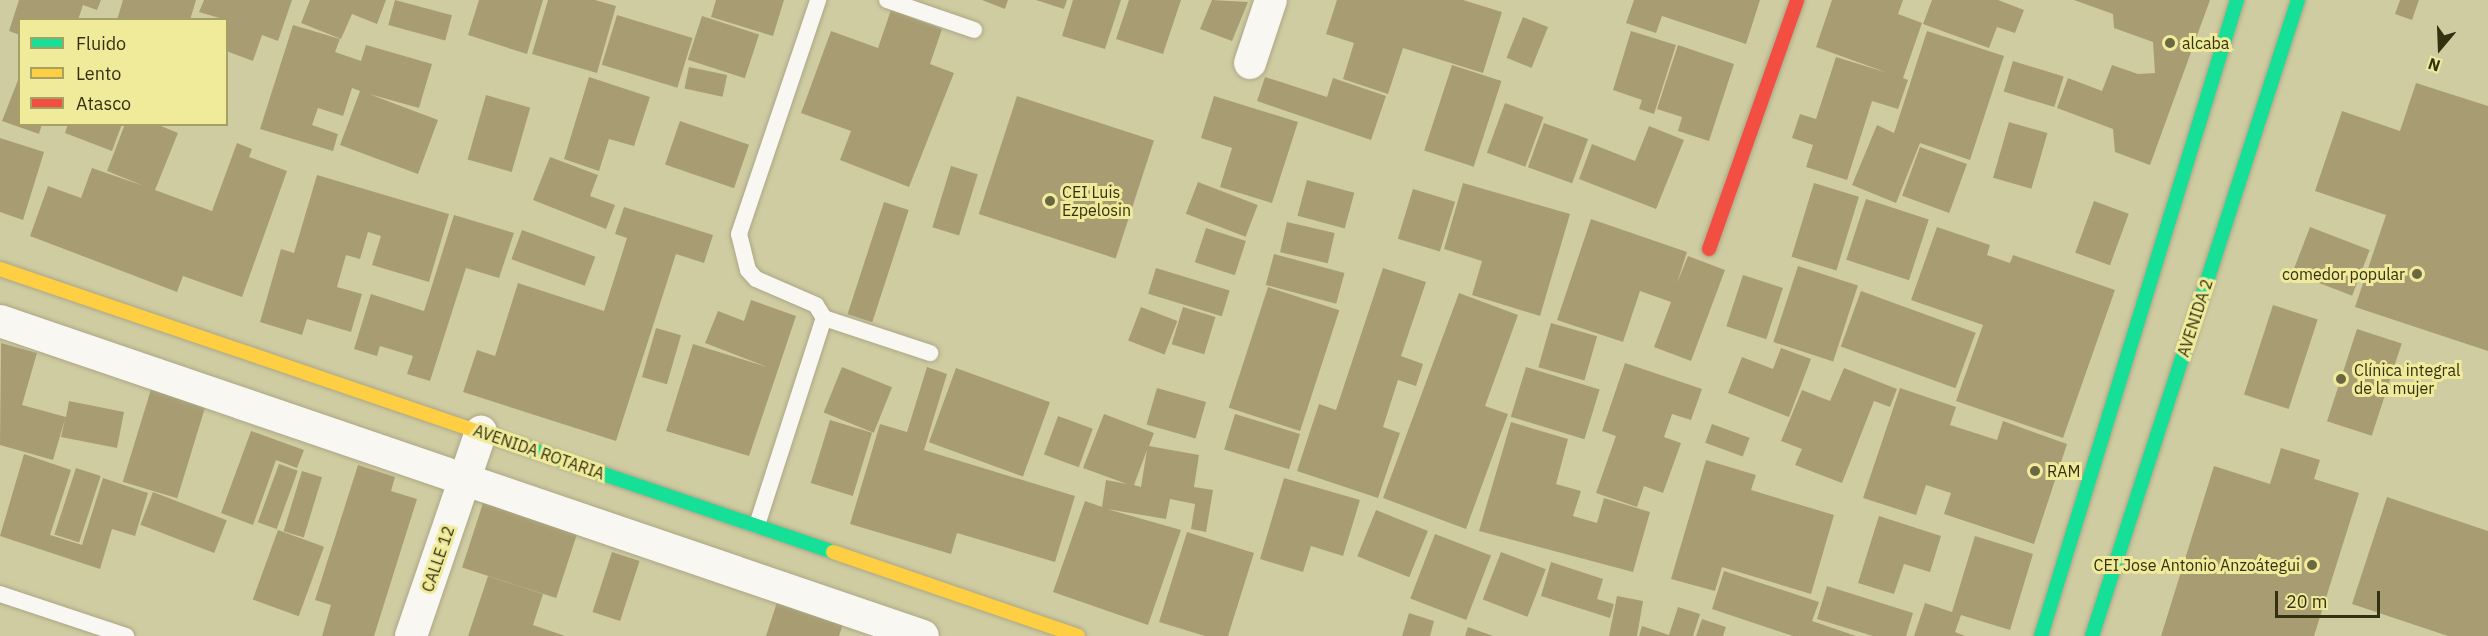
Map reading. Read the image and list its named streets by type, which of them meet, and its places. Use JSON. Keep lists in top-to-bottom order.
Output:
{
  "streets": {
    "street": ["AVENIDA 2", "AVENIDA ROTARIA", "CALLE 12"]
  },
  "crossings": [
    ["AVENIDA ROTARIA", "CALLE 12"]
  ],
  "places": [
    "alcaba",
    "CEI Luis Ezpelosin",
    "comedor popular",
    "Clínica integral de la mujer",
    "RAM",
    "CEI Jose Antonio Anzoátegui"
  ],
  "legend": ["Fluido", "Lento", "Atasco"],
  "scale_bar": "20 m",
  "north": "bottom"
}
